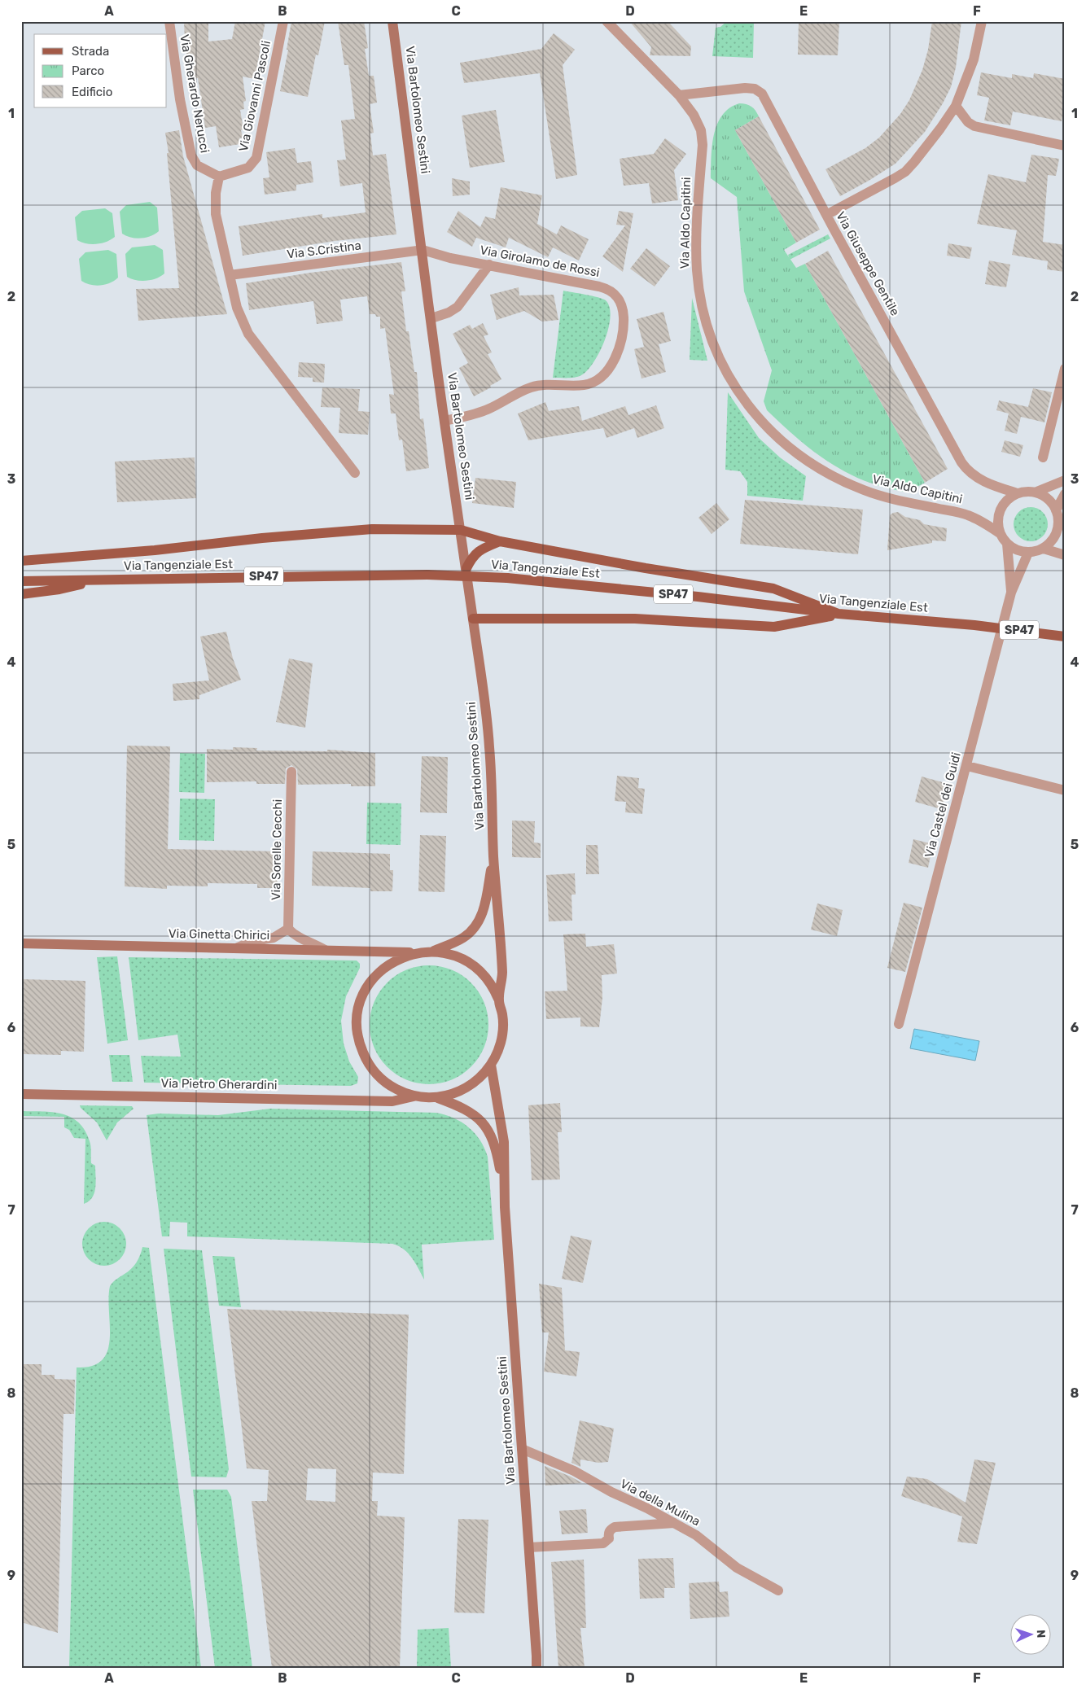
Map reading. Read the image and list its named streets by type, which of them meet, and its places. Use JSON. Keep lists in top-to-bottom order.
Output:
{
  "streets": {
    "main road": [
      "Via Bartolomeo Sestini",
      "Via Tangenziale Est",
      "SP47",
      "Via Ginetta Chirici",
      "Via Pietro Gherardini"
    ],
    "street": [
      "Via Gherardo Nerucci",
      "Via Giovanni Pascoli",
      "Via Aldo Capitini",
      "Via S.Cristina",
      "Via Girolamo de Rossi",
      "Via Giuseppe Gentile",
      "Via Castel dei Guidi",
      "Via Sorelle Cecchi",
      "Via della Mulina"
    ]
  },
  "crossings": [
    ["Via Gherardo Nerucci", "Via Giovanni Pascoli"],
    ["Via Bartolomeo Sestini", "Via S.Cristina"],
    ["Via Bartolomeo Sestini", "Via Girolamo de Rossi"],
    ["Via Bartolomeo Sestini", "Via della Mulina"],
    ["Via Aldo Capitini", "Via Giuseppe Gentile"],
    ["Via Aldo Capitini", "Via Castel dei Guidi"],
    ["Via S.Cristina", "Via Girolamo de Rossi"],
    ["Via Giuseppe Gentile", "Via Castel dei Guidi"],
    ["Via Tangenziale Est", "Via Castel dei Guidi"],
    ["Via Ginetta Chirici", "Via Pietro Gherardini"]
  ],
  "legend": ["Strada", "Parco", "Edificio"],
  "north": "right",
  "grid": {
    "columns": [
      "A",
      "B",
      "C",
      "D",
      "E",
      "F"
    ],
    "rows": [
      "1",
      "2",
      "3",
      "4",
      "5",
      "6",
      "7",
      "8",
      "9"
    ]
  }
}
